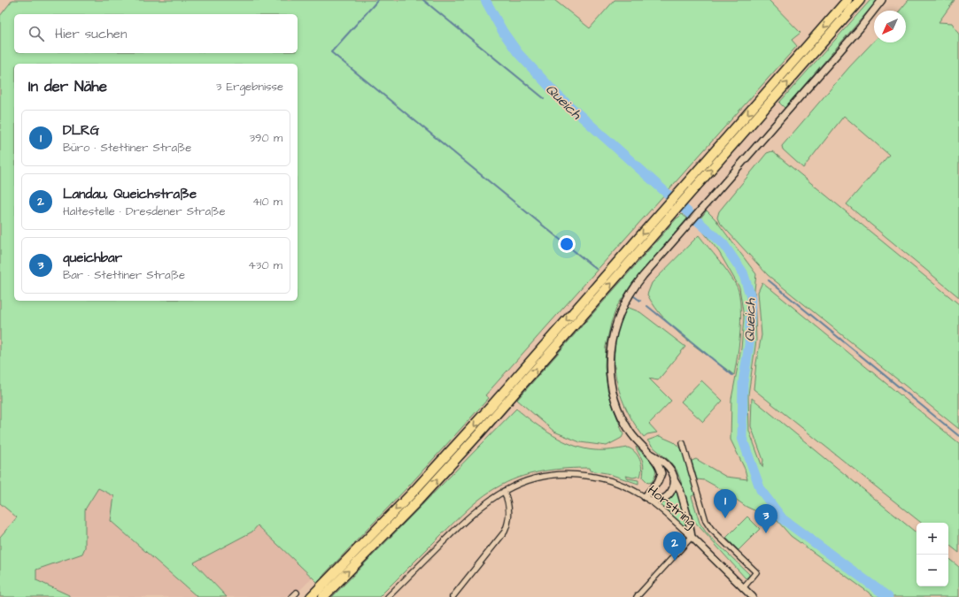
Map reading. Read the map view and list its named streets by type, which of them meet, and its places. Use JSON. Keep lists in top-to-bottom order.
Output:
{
  "streets": {
    "street": ["Horstring"]
  },
  "water": ["Queich"],
  "north": "bottom left",
  "page": {
    "search": "Hier suchen",
    "heading": ["In der Nähe", "3 Ergebnisse"],
    "list": [
      {
        "mark": "1",
        "name": "DLRG",
        "note": "Büro · Stettiner Straße",
        "value": "390 m"
      },
      {
        "mark": "2",
        "name": "Landau, Queichstraße",
        "note": "Haltestelle · Dresdener Straße",
        "value": "410 m"
      },
      {
        "mark": "3",
        "name": "queichbar",
        "note": "Bar · Stettiner Straße",
        "value": "430 m"
      }
    ],
    "pins": ["1", "3", "2"],
    "map_buttons": ["+", "−"]
  }
}
